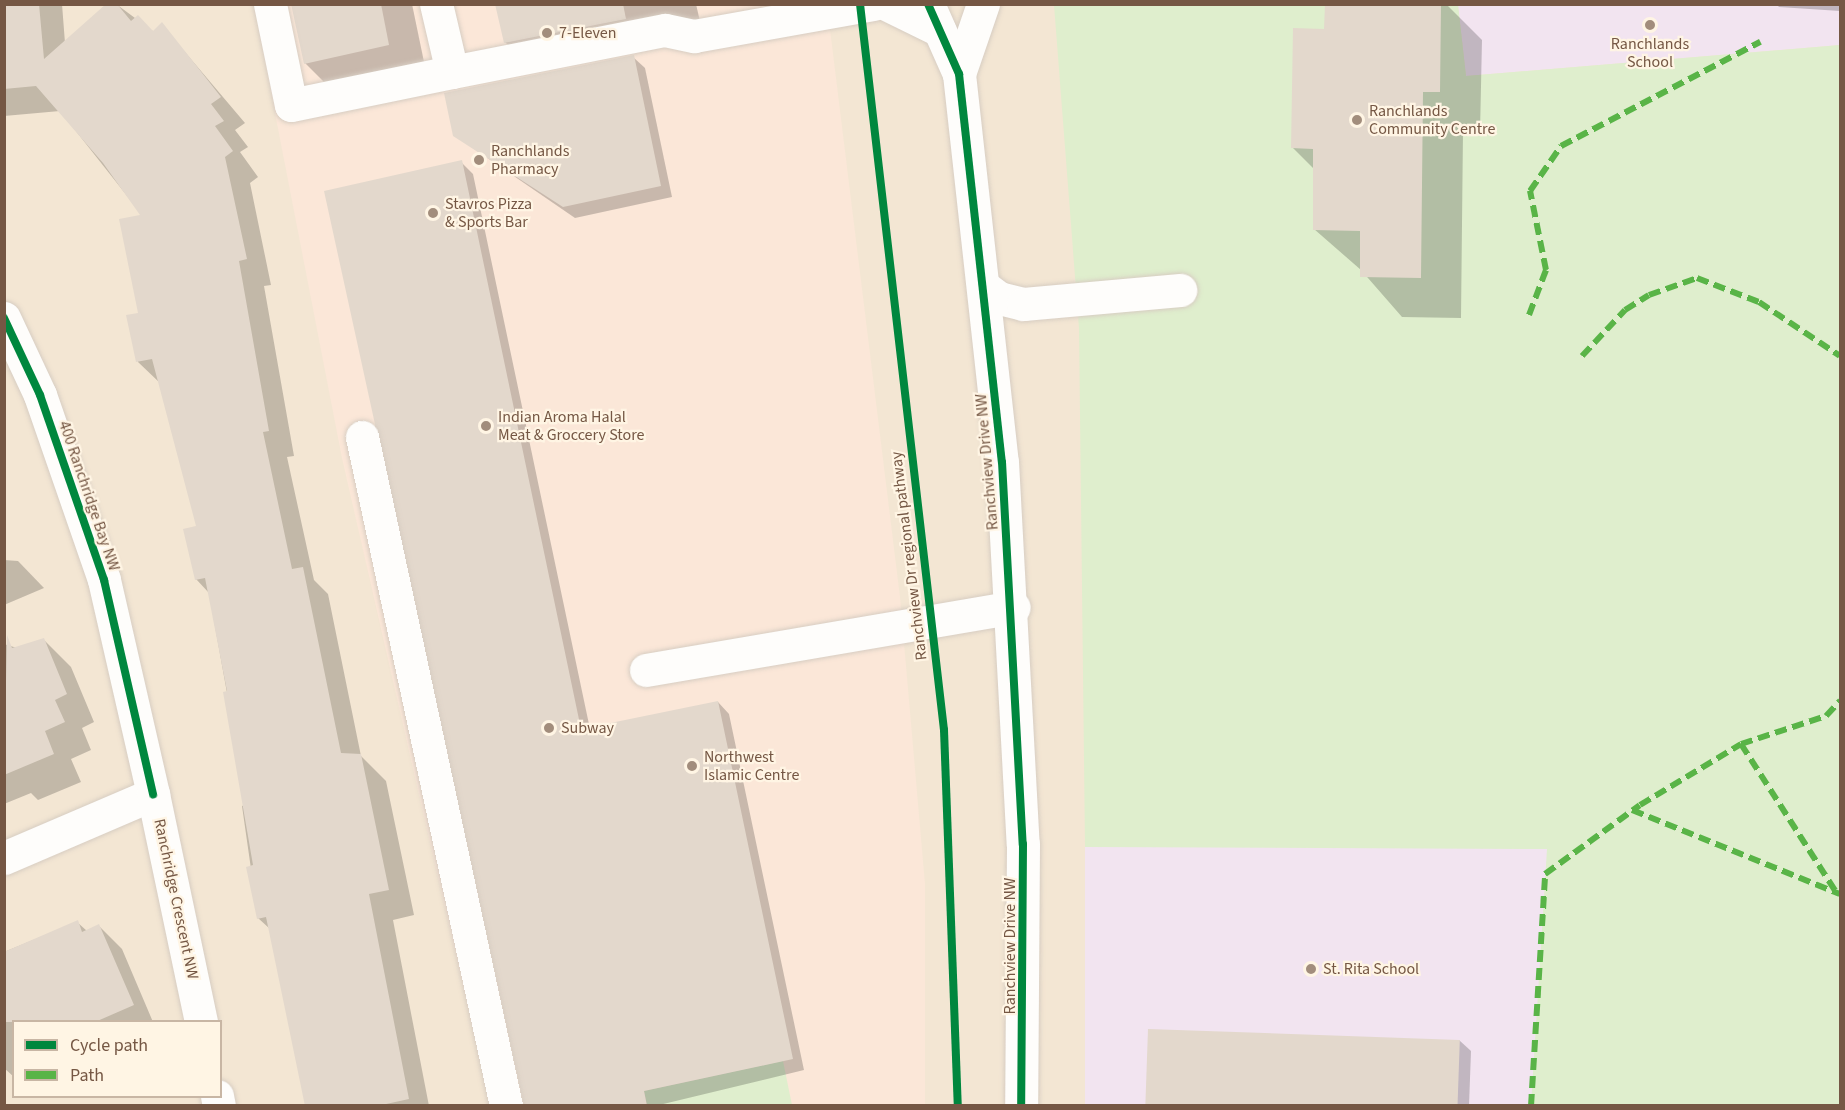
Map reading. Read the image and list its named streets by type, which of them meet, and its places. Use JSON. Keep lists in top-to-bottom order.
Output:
{
  "streets": {
    "street": ["Ranchview Drive NW", "400 Ranchridge Bay NW", "Ranchridge Crescent NW"],
    "cycle path": ["Ranchview Dr regional pathway"]
  },
  "crossings": [
    ["400 Ranchridge Bay NW", "Ranchridge Crescent NW"]
  ],
  "places": [
    "Ranchlands School",
    "7-Eleven",
    "Ranchlands Community Centre",
    "Ranchlands Pharmacy",
    "Stavros Pizza & Sports Bar",
    "Indian Aroma Halal Meat & Groccery Store",
    "Subway",
    "Northwest Islamic Centre",
    "St. Rita School"
  ],
  "legend": ["Cycle path", "Path"]
}
